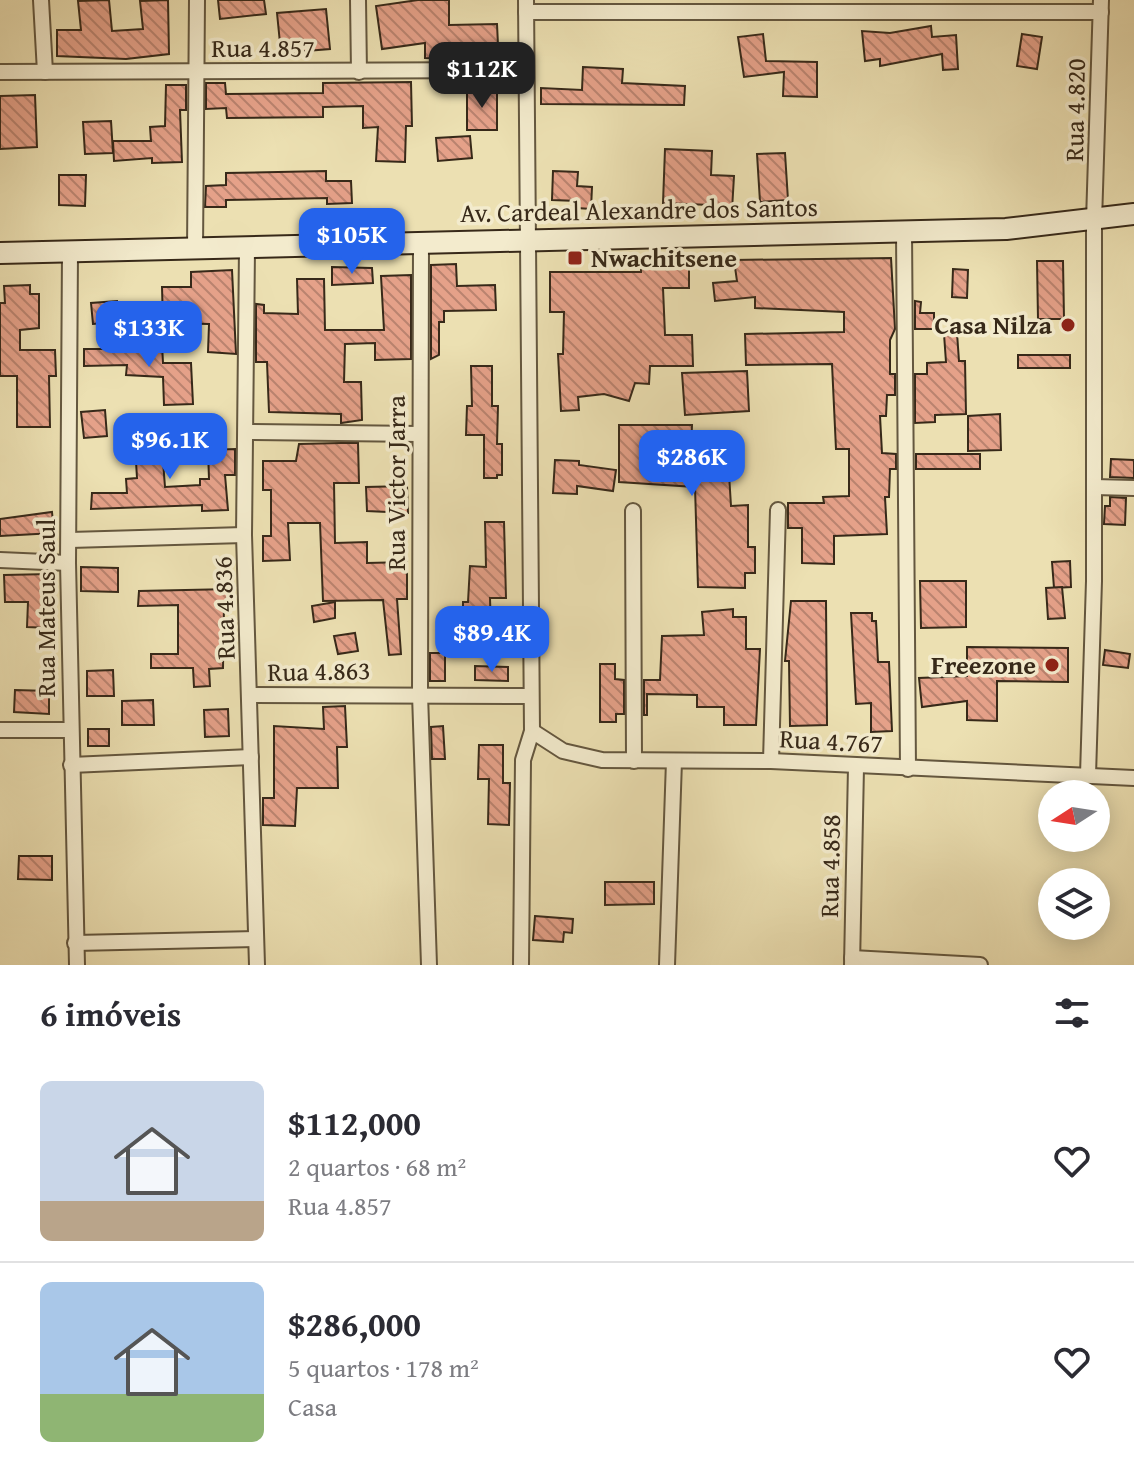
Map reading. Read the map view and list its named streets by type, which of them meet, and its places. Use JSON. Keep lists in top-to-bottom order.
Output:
{
  "streets": {
    "street": [
      "Rua 4.857",
      "Rua 4.820",
      "Av. Cardeal Alexandre dos Santos",
      "Rua Victor Jarra",
      "Rua Mateus Saul",
      "Rua 4.836",
      "Rua 4.863",
      "Rua 4.767",
      "Rua 4.858"
    ]
  },
  "crossings": [
    ["Rua 4.820", "Av. Cardeal Alexandre dos Santos"],
    ["Rua 4.820", "Rua 4.767"],
    ["Av. Cardeal Alexandre dos Santos", "Rua Victor Jarra"],
    ["Av. Cardeal Alexandre dos Santos", "Rua Mateus Saul"],
    ["Av. Cardeal Alexandre dos Santos", "Rua 4.836"],
    ["Rua Victor Jarra", "Rua 4.863"],
    ["Rua 4.836", "Rua 4.863"],
    ["Rua 4.767", "Rua 4.858"]
  ],
  "places": {
    "transit": ["Nwachitsene"],
    "other": ["Casa Nilza", "Freezone"]
  },
  "north": "left",
  "page": {
    "price": [
      "$112K",
      "$105K",
      "$133K",
      "$96.1K",
      "$286K",
      "$89.4K"
    ],
    "heading": "6 imóveis",
    "list": [
      {
        "name": "$112,000",
        "note": "2 quartos · 68 m² · Rua 4.857"
      },
      {
        "name": "$286,000",
        "note": "5 quartos · 178 m² · Casa"
      }
    ]
  }
}
